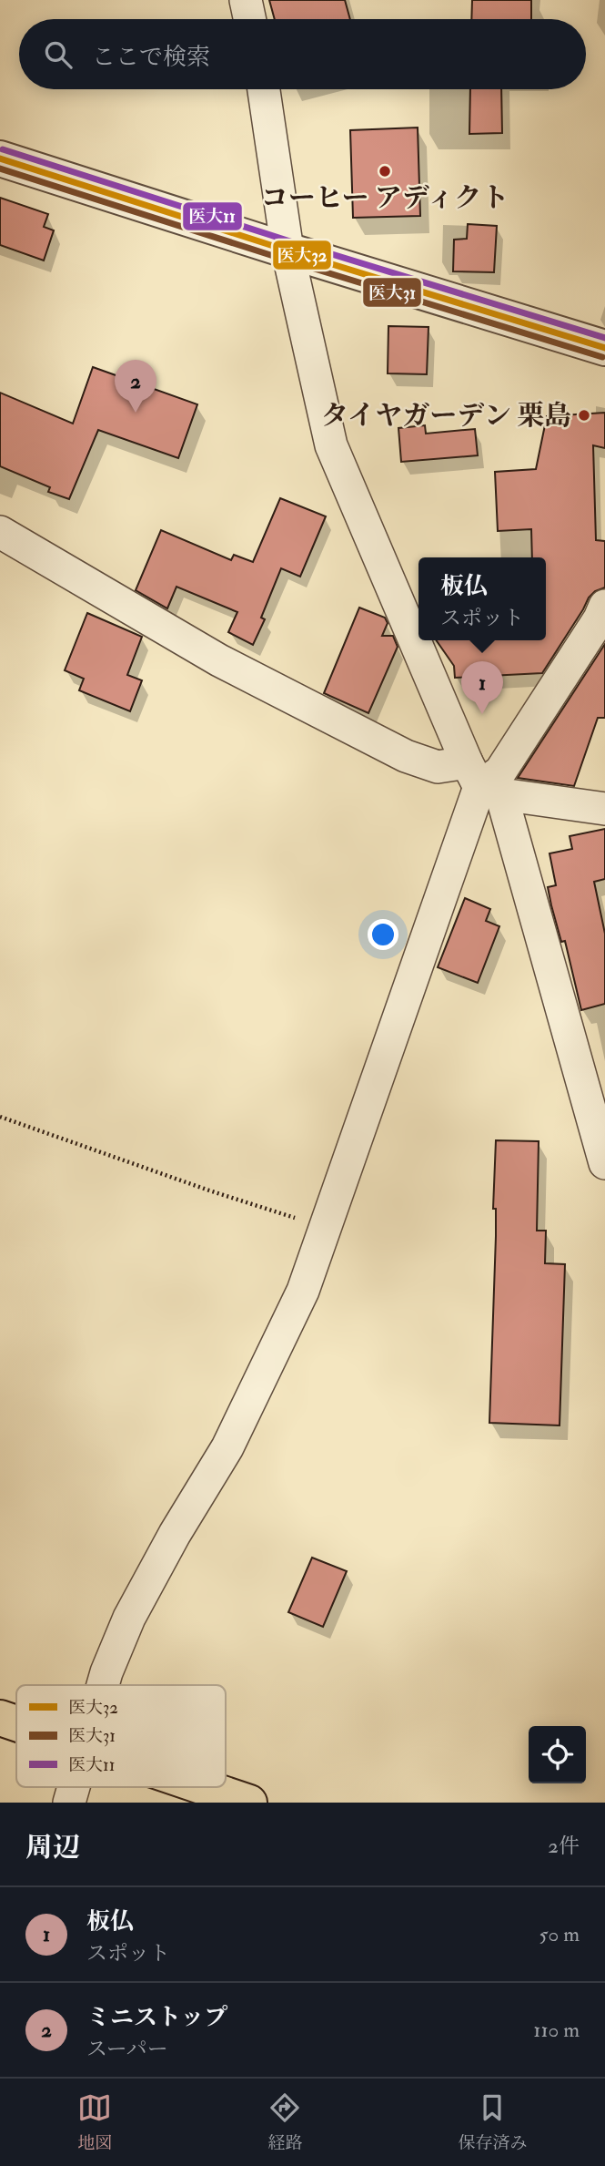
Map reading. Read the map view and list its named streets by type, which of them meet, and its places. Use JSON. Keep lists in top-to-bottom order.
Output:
{
  "places": ["コーヒー アディクト", "タイヤガーデン 栗島"],
  "lines": ["transit line 医大11", "transit line 医大32", "transit line 医大31"],
  "legend": ["医大32", "医大31", "医大11"],
  "page": {
    "search": "ここで検索",
    "pins": ["2", "1"],
    "popup": ["板仏", "スポット"],
    "heading": ["周辺", "2件"],
    "list": [
      {
        "mark": "1",
        "name": "板仏",
        "note": "スポット",
        "value": "50 m"
      },
      {
        "mark": "2",
        "name": "ミニストップ",
        "note": "スーパー",
        "value": "110 m"
      }
    ],
    "nav": ["地図", "経路", "保存済み"]
  }
}
